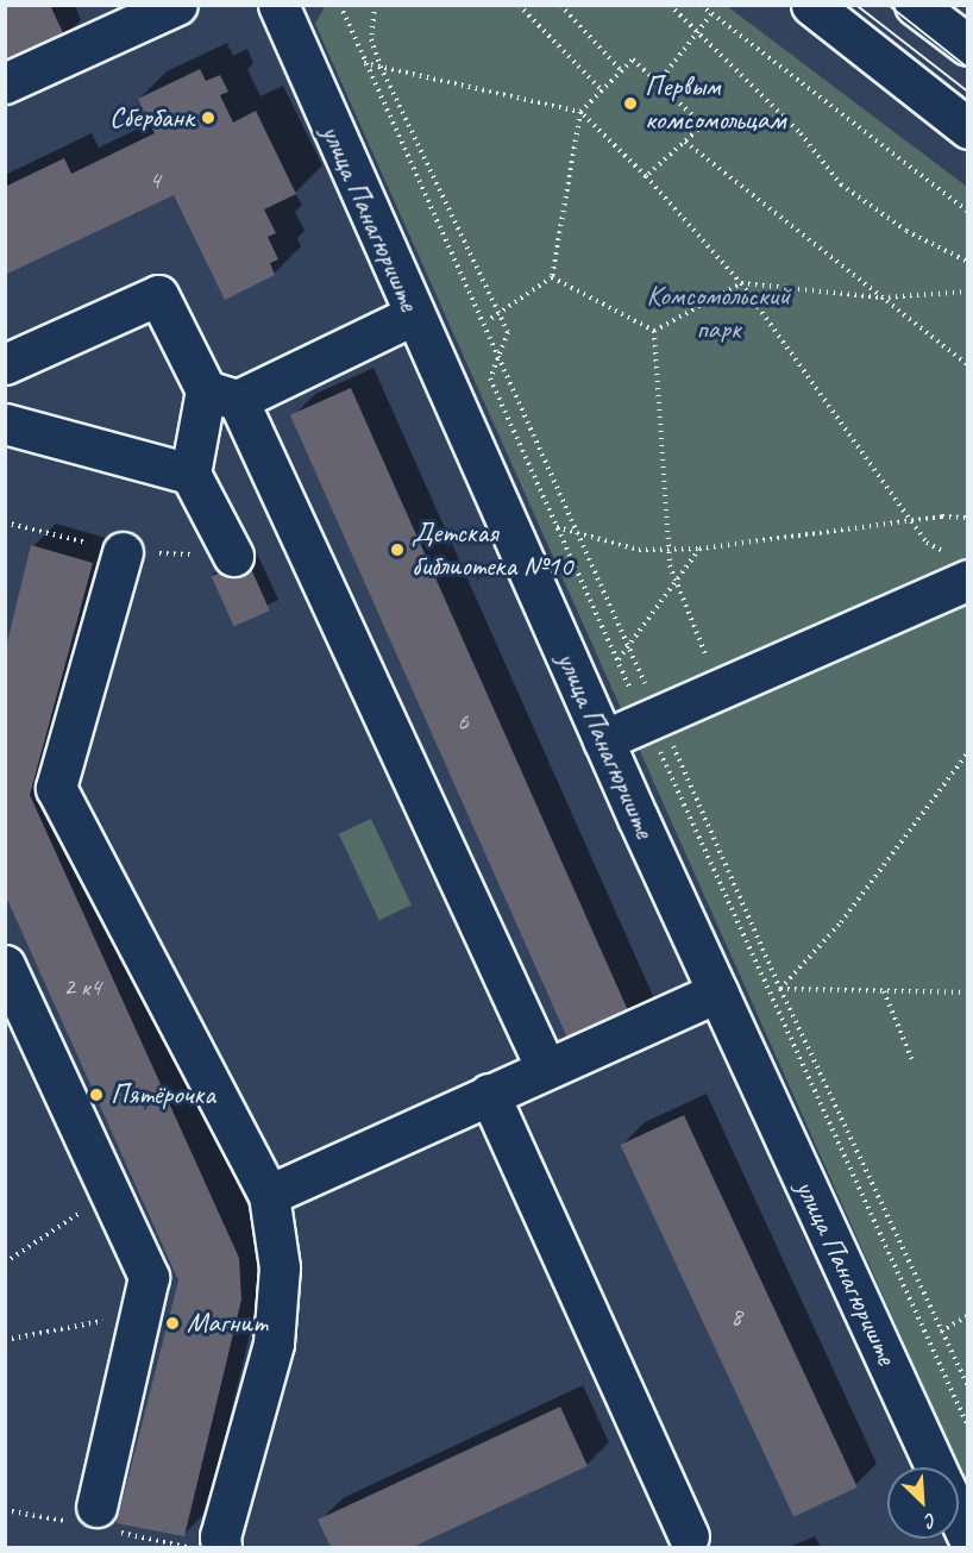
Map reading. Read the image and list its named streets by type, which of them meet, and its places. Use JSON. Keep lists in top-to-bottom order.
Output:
{
  "streets": {
    "street": ["улица Панагюриште"]
  },
  "parks": ["Комсомольский парк"],
  "places": [
    "Первым комсомольцам",
    "Сбербанк",
    "Детская библиотека №10",
    "Пятёрочка",
    "Магнит"
  ],
  "house_numbers": [
    "4",
    "6",
    "2 к4",
    "8"
  ],
  "north": "bottom right"
}
